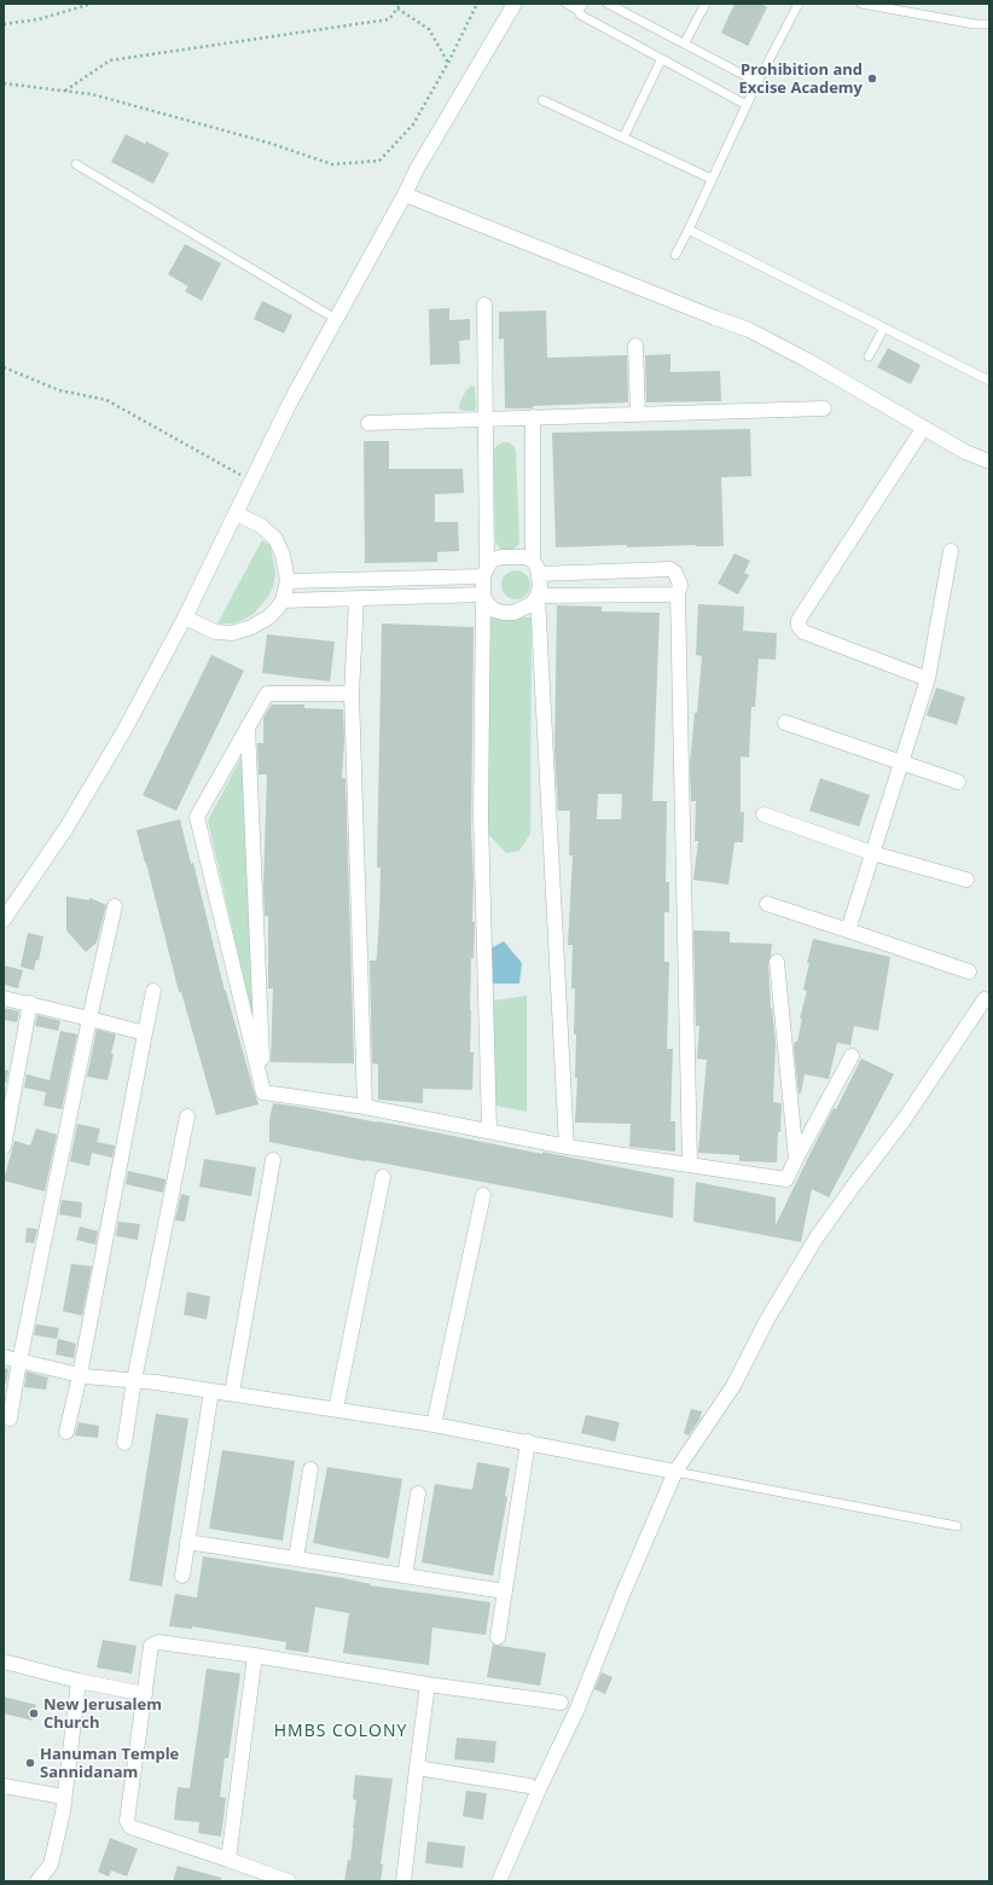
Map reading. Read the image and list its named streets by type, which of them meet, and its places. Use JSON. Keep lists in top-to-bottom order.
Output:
{
  "districts": ["HMBS COLONY"],
  "places": ["Prohibition and Excise Academy", "New Jerusalem Church", "Hanuman Temple Sannidanam"]
}
